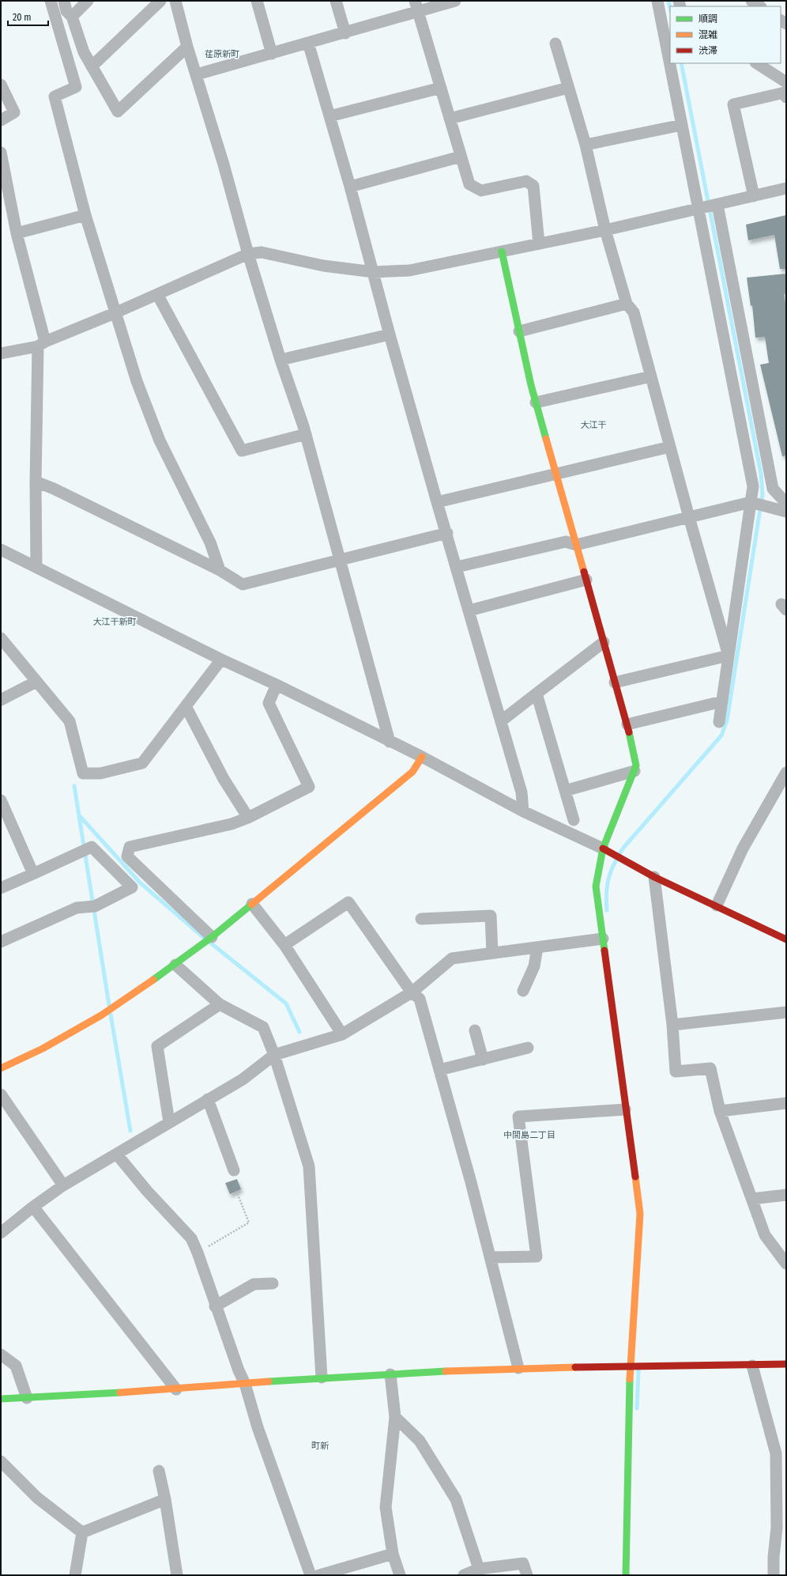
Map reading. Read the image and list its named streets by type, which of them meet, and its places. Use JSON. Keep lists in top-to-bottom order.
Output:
{
  "districts": [
    "荏原新町",
    "大江干",
    "大江干新町",
    "中間島二丁目",
    "町新"
  ],
  "legend": ["順調", "混雑", "渋滞"],
  "scale_bar": "20 m"
}
